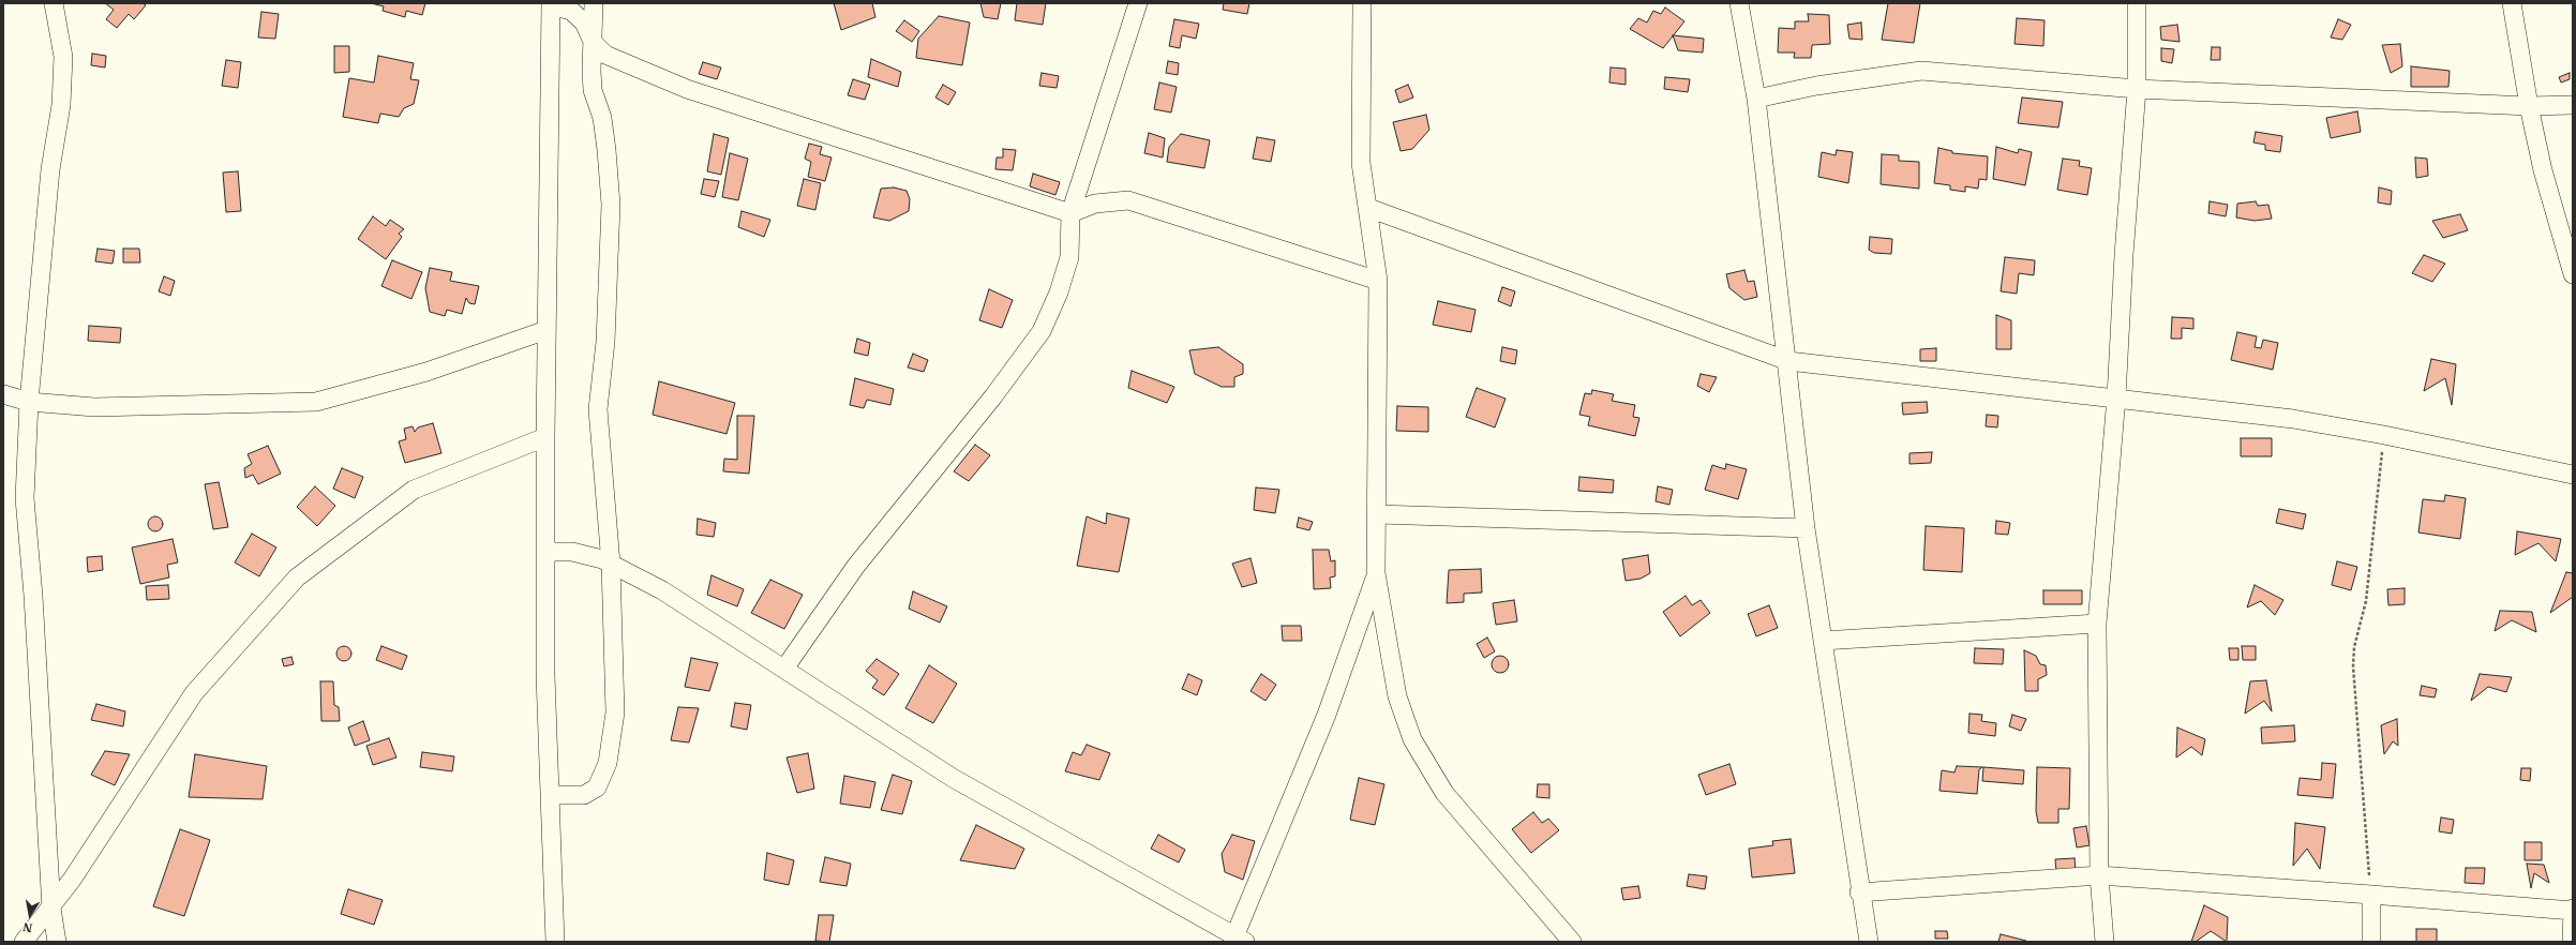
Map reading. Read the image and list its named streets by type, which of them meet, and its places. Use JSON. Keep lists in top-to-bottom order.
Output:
{
  "north": "bottom"
}
